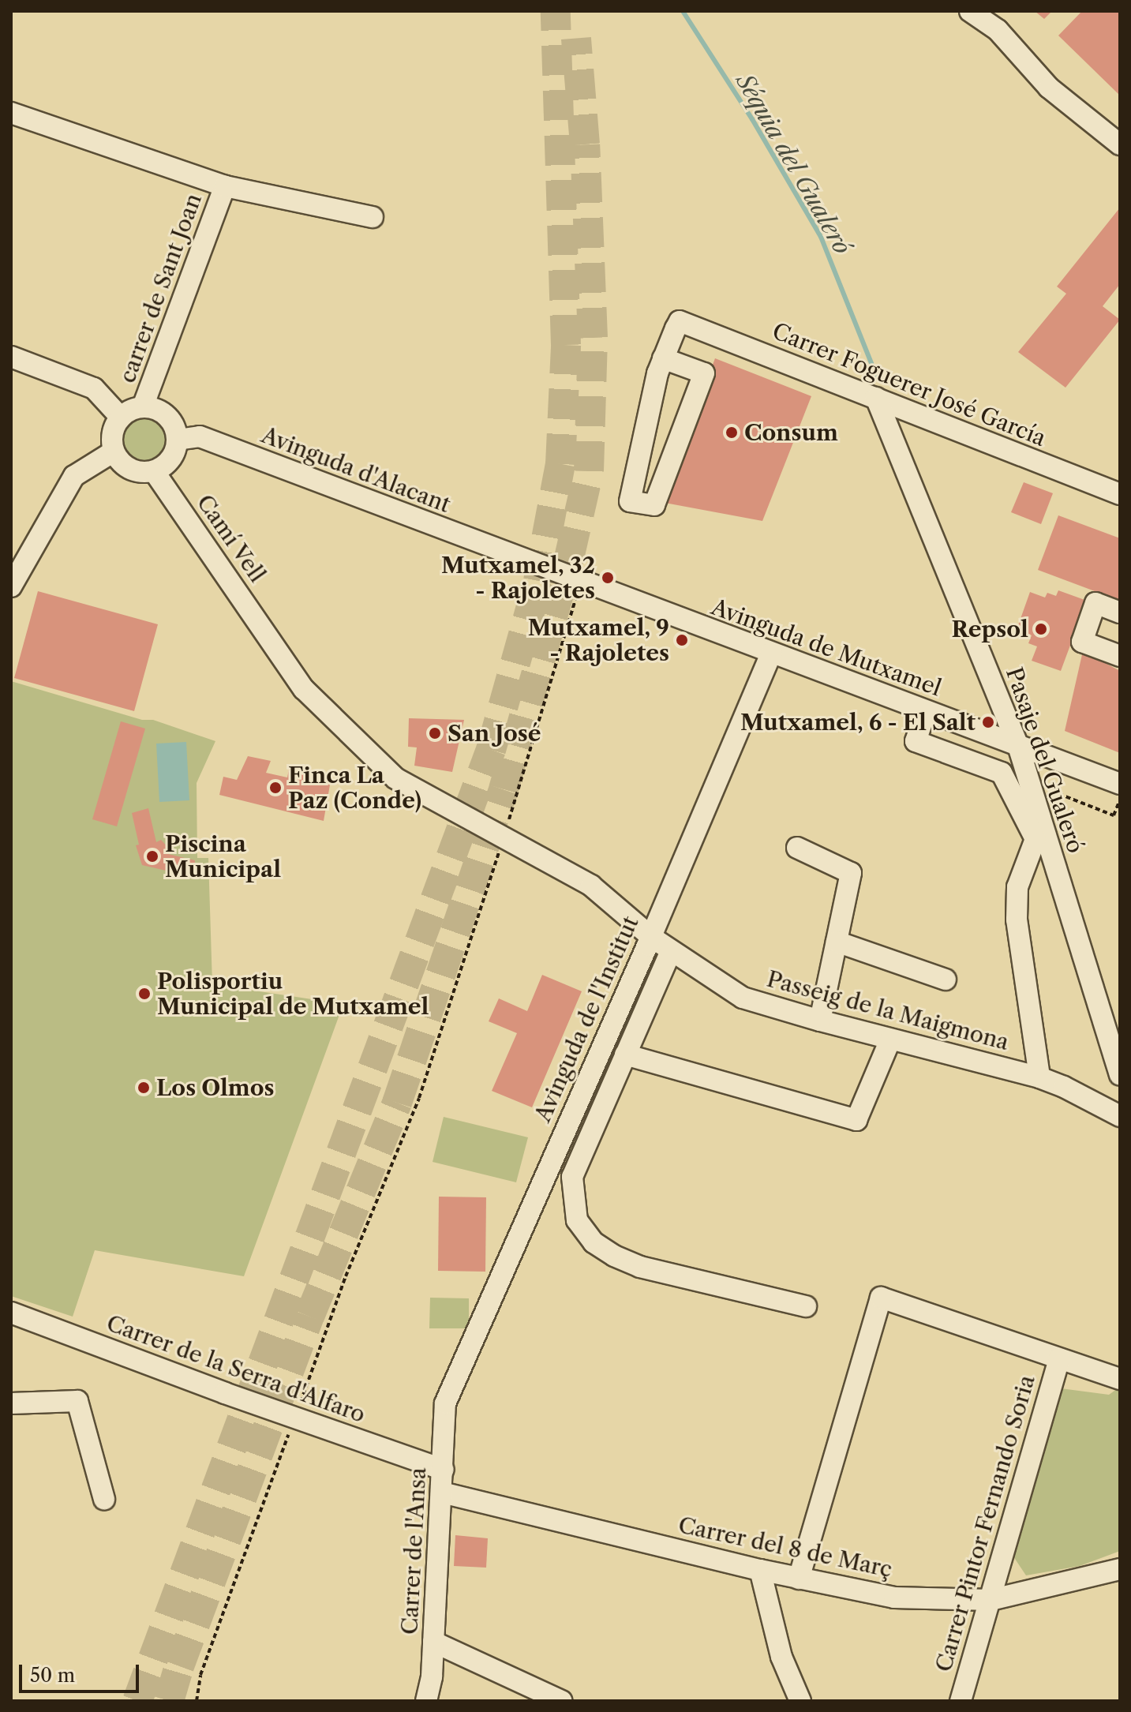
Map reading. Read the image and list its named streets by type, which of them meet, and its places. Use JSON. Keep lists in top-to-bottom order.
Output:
{
  "streets": {
    "street": [
      "carrer de Sant Joan",
      "Carrer Foguerer José García",
      "Avinguda d'Alacant",
      "Camí Vell",
      "Avinguda de Mutxamel",
      "Pasaje del Gualeró",
      "Passeig de la Maigmona",
      "Avinguda de l'Institut",
      "Carrer de la Serra d'Alfaro",
      "Carrer Pintor Fernando Soria",
      "Carrer del 8 de Març",
      "Carrer de l'Ansa"
    ]
  },
  "crossings": [
    ["carrer de Sant Joan", "Avinguda d'Alacant"],
    ["carrer de Sant Joan", "Camí Vell"],
    ["Carrer Foguerer José García", "Pasaje del Gualeró"],
    ["Avinguda d'Alacant", "Camí Vell"],
    ["Avinguda d'Alacant", "Avinguda de Mutxamel"],
    ["Camí Vell", "Passeig de la Maigmona"],
    ["Avinguda de Mutxamel", "Pasaje del Gualeró"],
    ["Avinguda de Mutxamel", "Avinguda de l'Institut"],
    ["Passeig de la Maigmona", "Avinguda de l'Institut"],
    ["Avinguda de l'Institut", "Carrer de l'Ansa"],
    ["Carrer de la Serra d'Alfaro", "Carrer de l'Ansa"],
    ["Carrer Pintor Fernando Soria", "Carrer del 8 de Març"],
    ["Carrer del 8 de Març", "Carrer de l'Ansa"]
  ],
  "water": ["Séquia del Gualeró"],
  "places": [
    "Consum",
    "Mutxamel, 32 - Rajoletes",
    "Repsol",
    "Mutxamel, 9 - Rajoletes",
    "Mutxamel, 6 - El Salt",
    "San José",
    "Finca La Paz (Conde)",
    "Piscina Municipal",
    "Polisportiu Municipal de Mutxamel",
    "Los Olmos"
  ],
  "scale_bar": "50 m"
}
